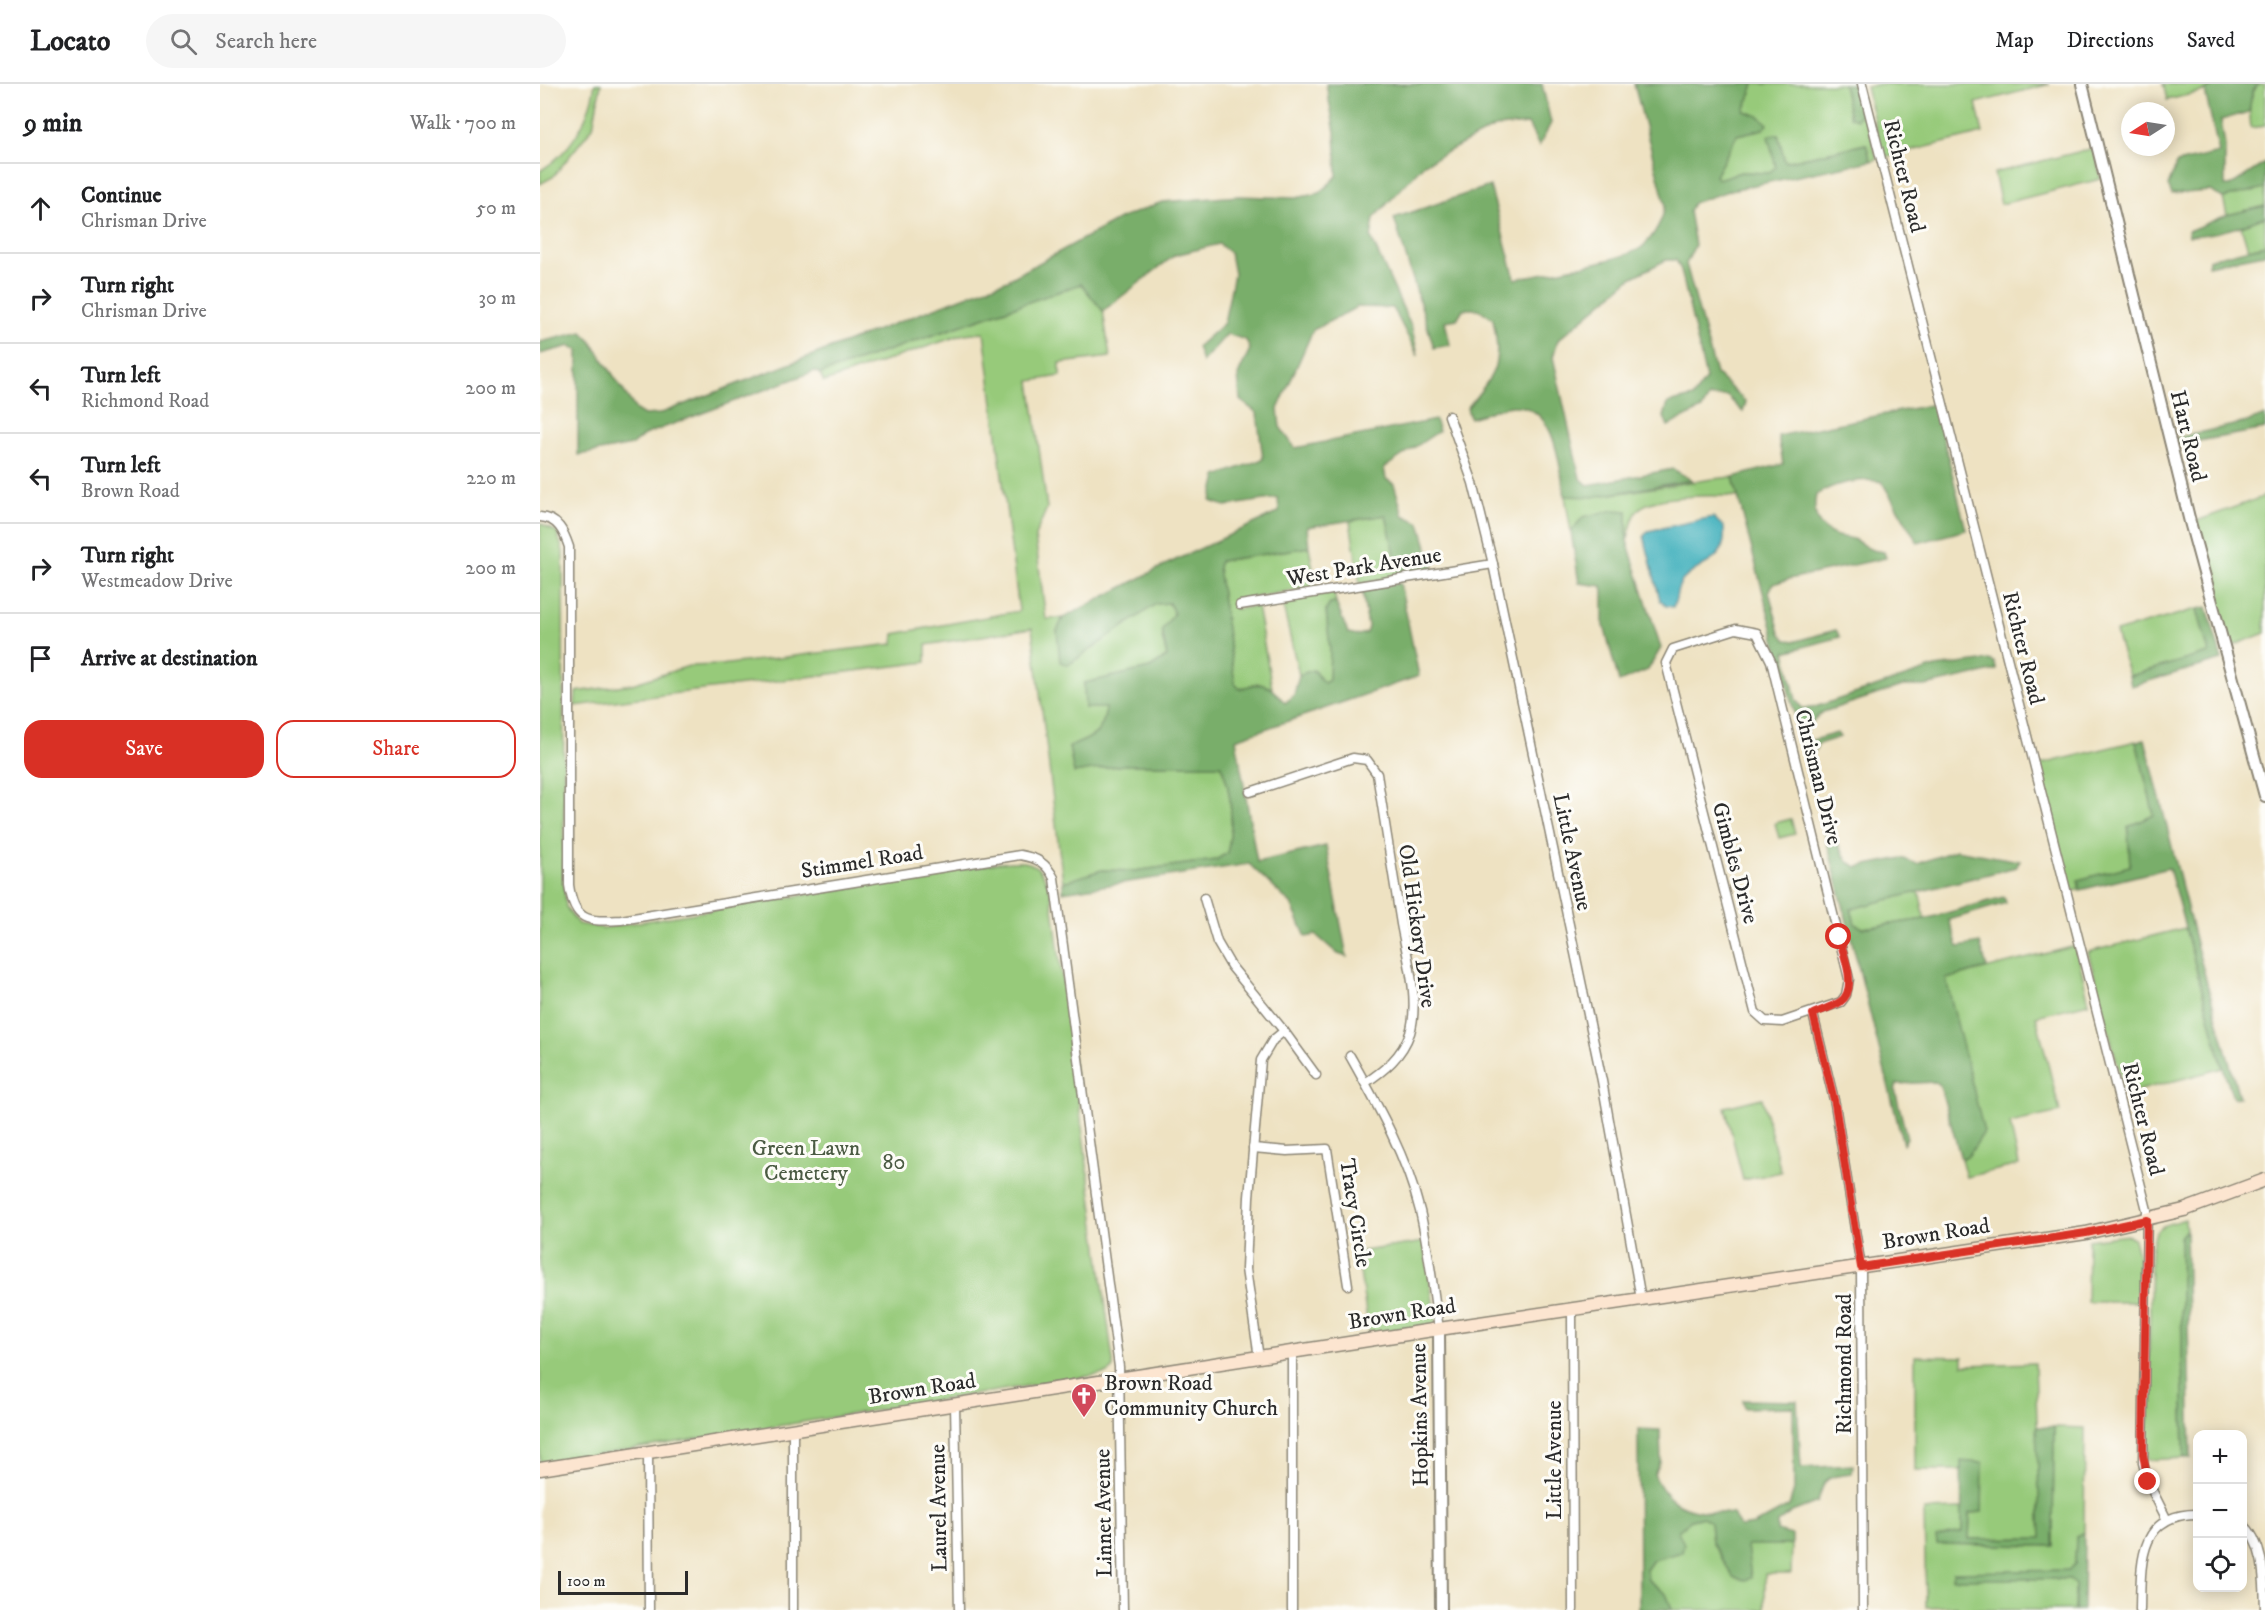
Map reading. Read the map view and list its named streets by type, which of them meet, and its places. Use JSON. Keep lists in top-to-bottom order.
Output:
{
  "streets": {
    "main road": ["Brown Road"],
    "street": [
      "Richter Road",
      "Hart Road",
      "West Park Avenue",
      "Chrisman Drive",
      "Little Avenue",
      "Stimmel Road",
      "Gimbles Drive",
      "Old Hickory Drive",
      "Tracy Circle",
      "Richmond Road",
      "Hopkins Avenue",
      "Laurel Avenue",
      "Linnet Avenue"
    ]
  },
  "crossings": [
    ["Richter Road", "Brown Road"],
    ["West Park Avenue", "Little Avenue"],
    ["Chrisman Drive", "Gimbles Drive"],
    ["Chrisman Drive", "Richmond Road"],
    ["Little Avenue", "Brown Road"],
    ["Stimmel Road", "Brown Road"],
    ["Stimmel Road", "Linnet Avenue"],
    ["Gimbles Drive", "Richmond Road"],
    ["Old Hickory Drive", "Hopkins Avenue"],
    ["Brown Road", "Richmond Road"],
    ["Brown Road", "Hopkins Avenue"],
    ["Brown Road", "Laurel Avenue"],
    ["Brown Road", "Linnet Avenue"]
  ],
  "parks": ["Green Lawn Cemetery", "80"],
  "places": {
    "church": ["Brown Road Community Church"]
  },
  "scale_bar": "100 m",
  "north": "left",
  "page": {
    "header": "Locato",
    "search": "Search here",
    "nav": ["Map", "Directions", "Saved"],
    "heading": ["9 min", "Walk · 700 m"],
    "list": [
      ["Continue", "Chrisman Drive", "50 m"],
      ["Turn right", "Chrisman Drive", "30 m"],
      ["Turn left", "Richmond Road", "200 m"],
      ["Turn left", "Brown Road", "220 m"],
      ["Turn right", "Westmeadow Drive", "200 m"],
      "Arrive at destination"
    ],
    "buttons": ["Save", "Share"],
    "map_buttons": ["+", "−"],
    "scale": "100 m"
  }
}
